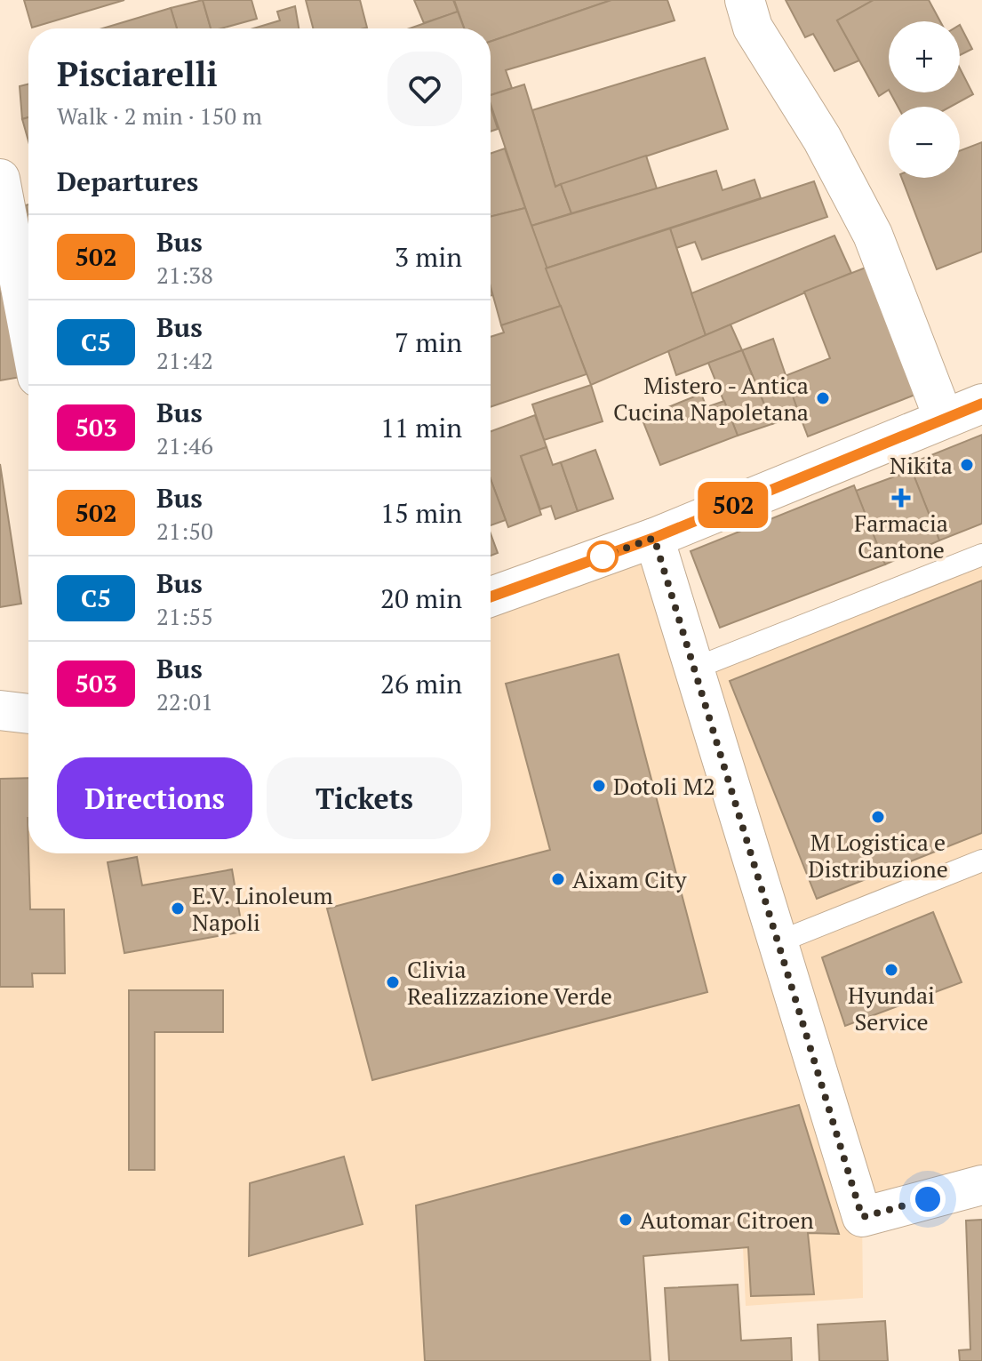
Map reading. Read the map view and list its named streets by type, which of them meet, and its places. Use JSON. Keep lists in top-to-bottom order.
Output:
{
  "places": {
    "other": [
      "Mistero - Antica Cucina Napoletana",
      "Nikita",
      "Dotoli M2",
      "M Logistica e Distribuzione",
      "Aixam City",
      "E.V. Linoleum Napoli",
      "Hyundai Service",
      "Clivia Realizzazione Verde",
      "Automar Citroen"
    ],
    "health": ["Farmacia Cantone"]
  },
  "lines": ["bus line 502"],
  "page": {
    "on_map": "502",
    "map_buttons": ["+", "−"],
    "heading": [
      ["Pisciarelli", "Walk · 2 min · 150 m"],
      "Departures"
    ],
    "list": [
      {
        "mark": "502",
        "name": "Bus",
        "note": "21:38",
        "value": "3 min"
      },
      {
        "mark": "C5",
        "name": "Bus",
        "note": "21:42",
        "value": "7 min"
      },
      {
        "mark": "503",
        "name": "Bus",
        "note": "21:46",
        "value": "11 min"
      },
      {
        "mark": "502",
        "name": "Bus",
        "note": "21:50",
        "value": "15 min"
      },
      {
        "mark": "C5",
        "name": "Bus",
        "note": "21:55",
        "value": "20 min"
      },
      {
        "mark": "503",
        "name": "Bus",
        "note": "22:01",
        "value": "26 min"
      }
    ],
    "buttons": ["Directions", "Tickets"]
  }
}
